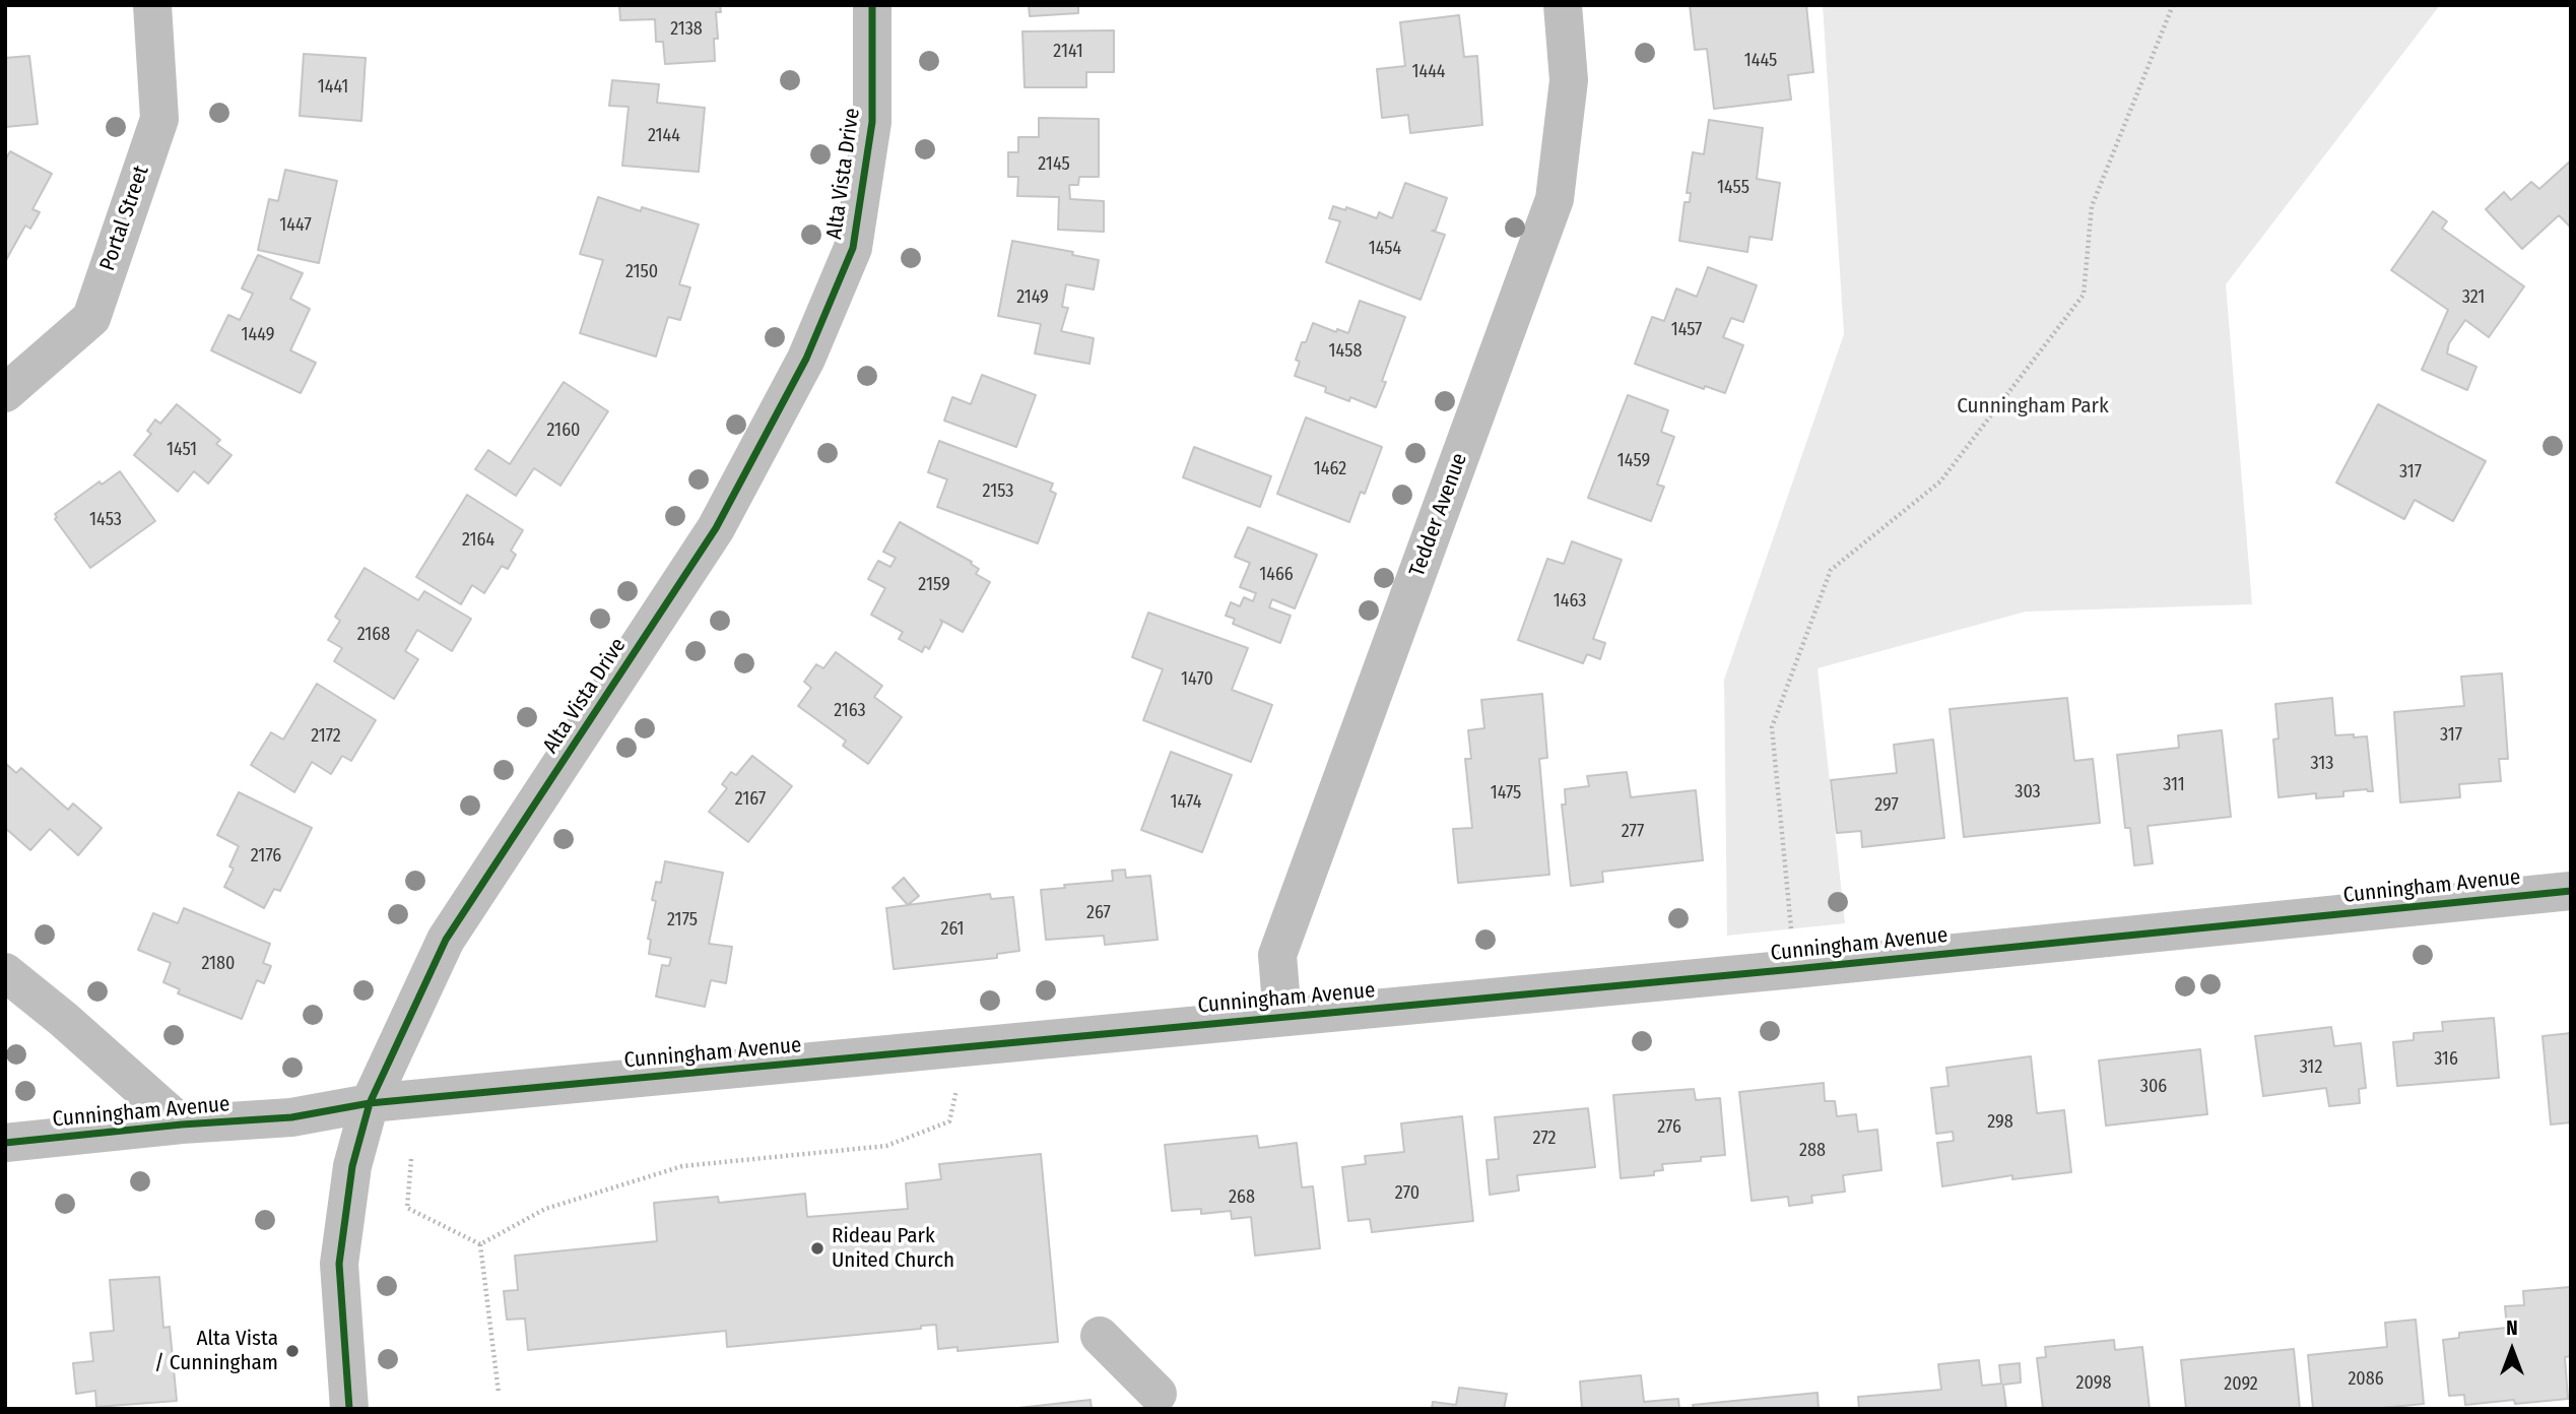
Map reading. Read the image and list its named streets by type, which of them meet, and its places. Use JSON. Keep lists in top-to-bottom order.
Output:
{
  "streets": {
    "street": [
      "Alta Vista Drive",
      "Portal Street",
      "Tedder Avenue",
      "Cunningham Avenue"
    ]
  },
  "crossings": [
    ["Alta Vista Drive", "Cunningham Avenue"],
    ["Tedder Avenue", "Cunningham Avenue"]
  ],
  "parks": ["Cunningham Park"],
  "places": ["Rideau Park United Church", "Alta Vista / Cunningham"],
  "house_numbers": [
    "2138",
    "2141",
    "1445",
    "1444",
    "1441",
    "2144",
    "2145",
    "1455",
    "1447",
    "1454",
    "2150",
    "2149",
    "321",
    "1457",
    "1449",
    "1458",
    "2160",
    "1451",
    "1459",
    "1462",
    "317",
    "2153",
    "1453",
    "2164",
    "1466",
    "2159",
    "1463",
    "2168",
    "1470",
    "2163",
    "317",
    "2172",
    "313",
    "311",
    "303",
    "1475",
    "2167",
    "1474",
    "297",
    "277",
    "2176",
    "267",
    "2175",
    "261",
    "2180",
    "316",
    "312",
    "306",
    "298",
    "276",
    "272",
    "288",
    "270",
    "268",
    "2086",
    "2098",
    "2092"
  ],
  "north": "top"
}
